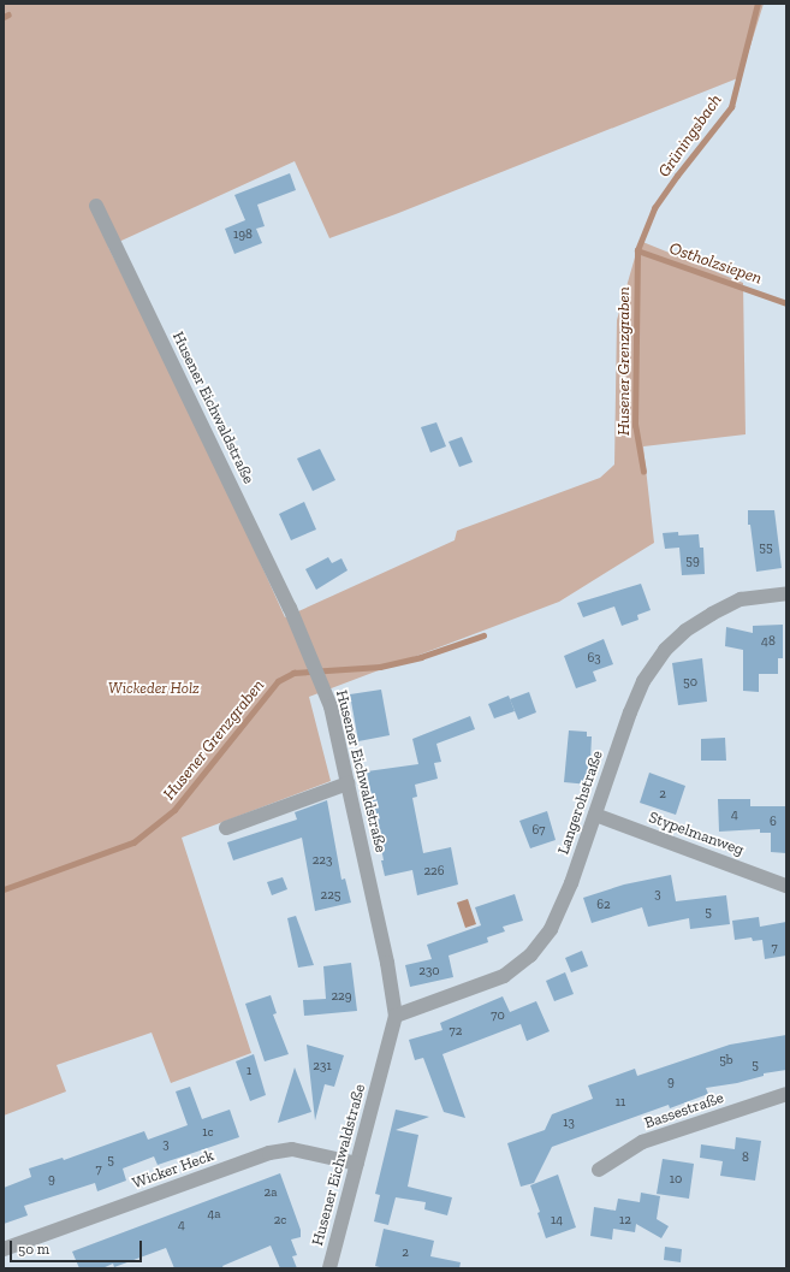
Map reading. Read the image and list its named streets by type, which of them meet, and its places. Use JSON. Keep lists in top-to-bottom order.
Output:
{
  "streets": {
    "street": [
      "Husener Eichwaldstraße",
      "Langerohstraße",
      "Stypelmanweg",
      "Bassestraße",
      "Wicker Heck"
    ]
  },
  "crossings": [
    ["Husener Eichwaldstraße", "Langerohstraße"],
    ["Husener Eichwaldstraße", "Wicker Heck"],
    ["Langerohstraße", "Stypelmanweg"]
  ],
  "water": ["Grüningsbach", "Ostholzsiepen", "Husener Grenzgraben"],
  "parks": ["Wickeder Holz"],
  "house_numbers": [
    "198",
    "55",
    "59",
    "48",
    "63",
    "50",
    "2",
    "4",
    "6",
    "67",
    "223",
    "226",
    "3",
    "225",
    "62",
    "5",
    "7",
    "230",
    "229",
    "70",
    "72",
    "5b",
    "5",
    "231",
    "1",
    "9",
    "11",
    "13",
    "1c",
    "3",
    "8",
    "5",
    "7",
    "9",
    "10",
    "2a",
    "4a",
    "2c",
    "14",
    "12",
    "4",
    "2"
  ],
  "scale_bar": "50 m"
}
